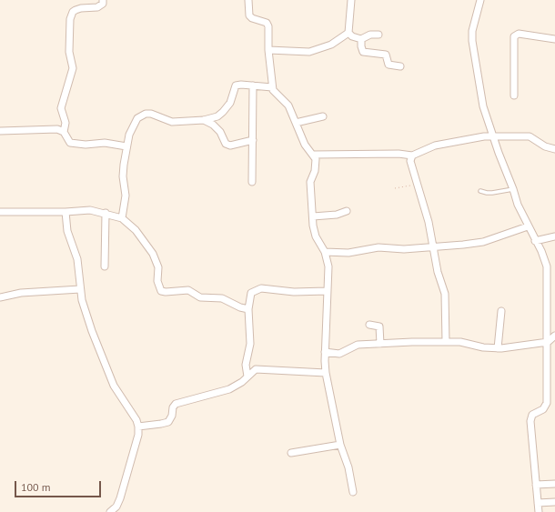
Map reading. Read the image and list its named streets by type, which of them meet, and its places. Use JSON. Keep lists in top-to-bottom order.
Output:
{
  "scale_bar": "100 m"
}
